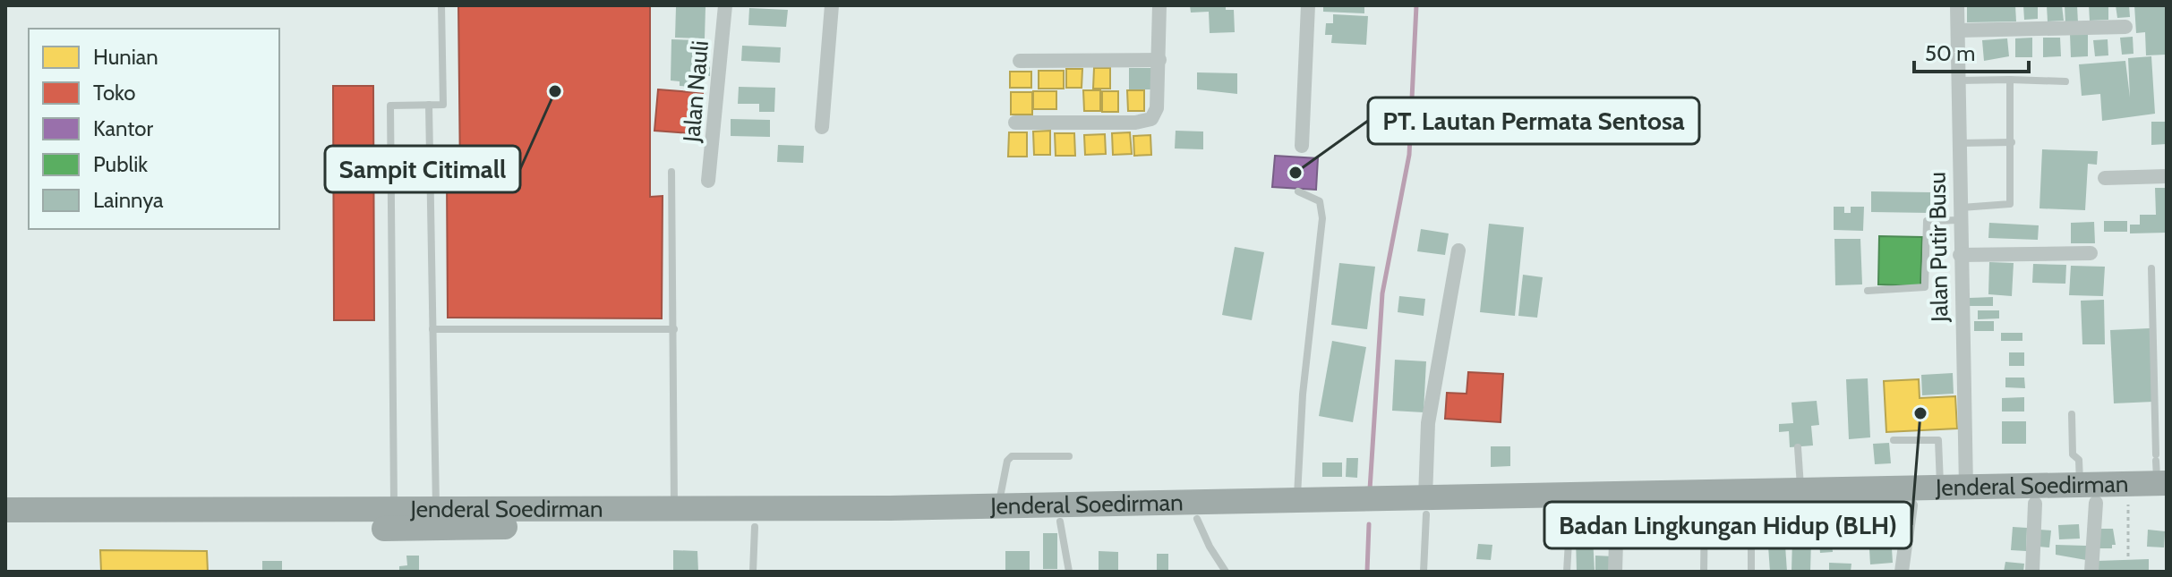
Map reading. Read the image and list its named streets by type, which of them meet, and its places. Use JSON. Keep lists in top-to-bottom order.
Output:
{
  "streets": {
    "highway": ["Jenderal Soedirman"],
    "street": ["Jalan Nauli", "Jalan Putir Busu"]
  },
  "crossings": [
    ["Jalan Putir Busu", "Jenderal Soedirman"]
  ],
  "places": ["Sampit Citimall", "PT. Lautan Permata Sentosa", "Badan Lingkungan Hidup (BLH)"],
  "legend": [
    "Hunian",
    "Toko",
    "Kantor",
    "Publik",
    "Lainnya"
  ],
  "scale_bar": "50 m"
}
